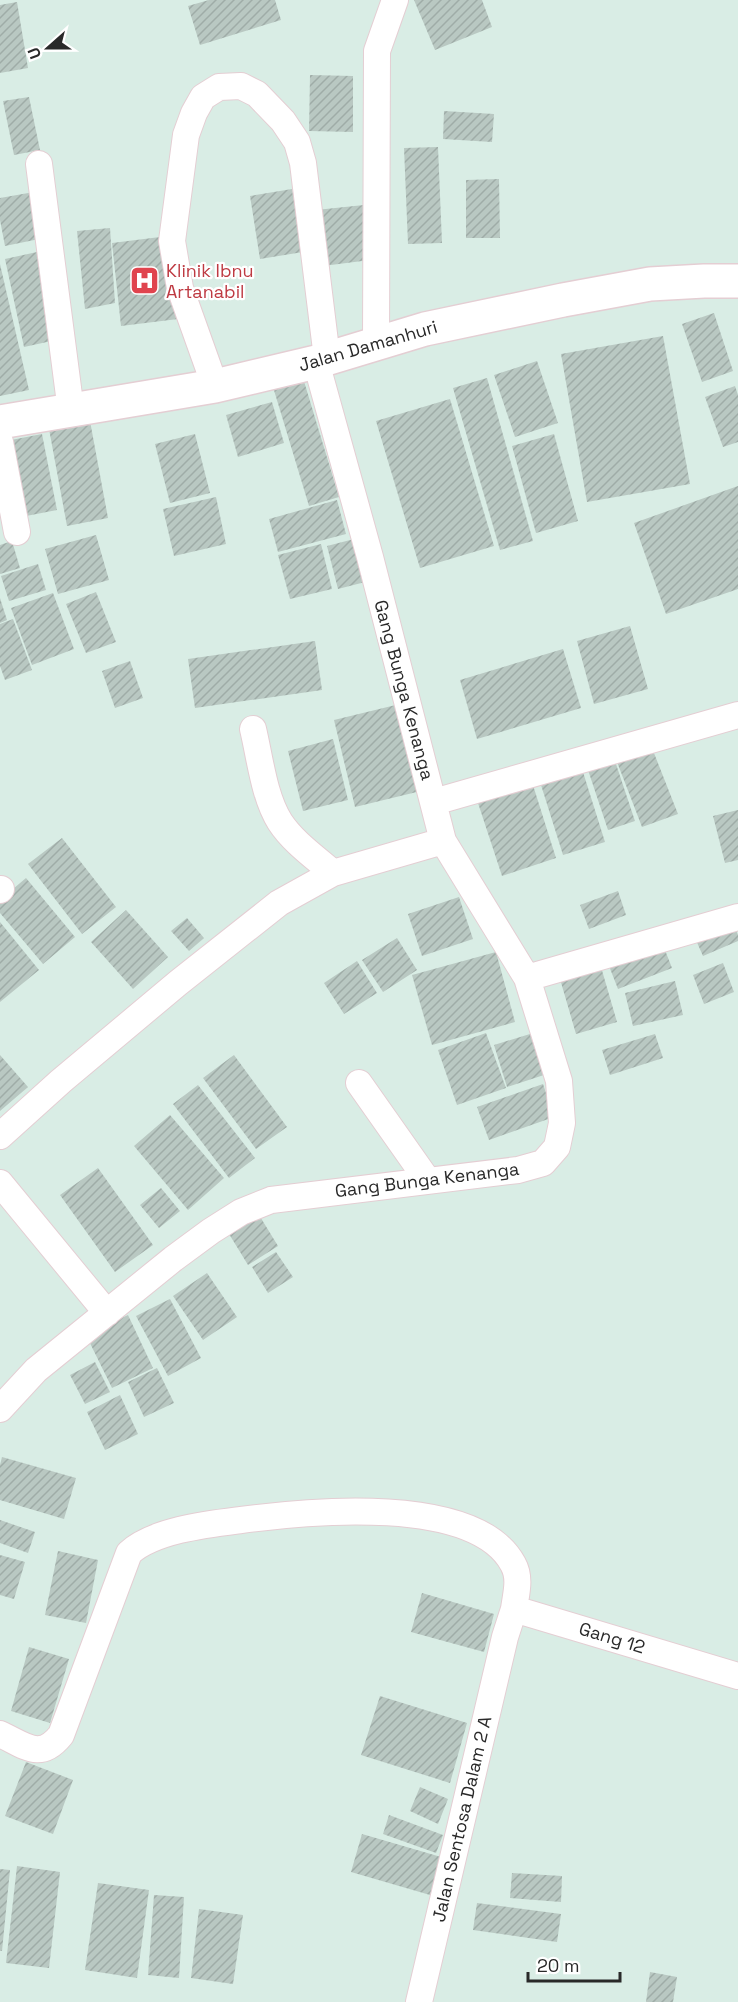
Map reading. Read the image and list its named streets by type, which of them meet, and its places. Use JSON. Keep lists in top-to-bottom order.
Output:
{
  "streets": {
    "street": [
      "Jalan Damanhuri",
      "Gang Bunga Kenanga",
      "Gang 12",
      "Jalan Sentosa Dalam 2 A"
    ]
  },
  "crossings": [
    ["Jalan Damanhuri", "Gang Bunga Kenanga"],
    ["Gang 12", "Jalan Sentosa Dalam 2 A"]
  ],
  "places": {
    "hospital": ["Klinik Ibnu Artanabil"]
  },
  "scale_bar": "20 m",
  "north": "left"
}
